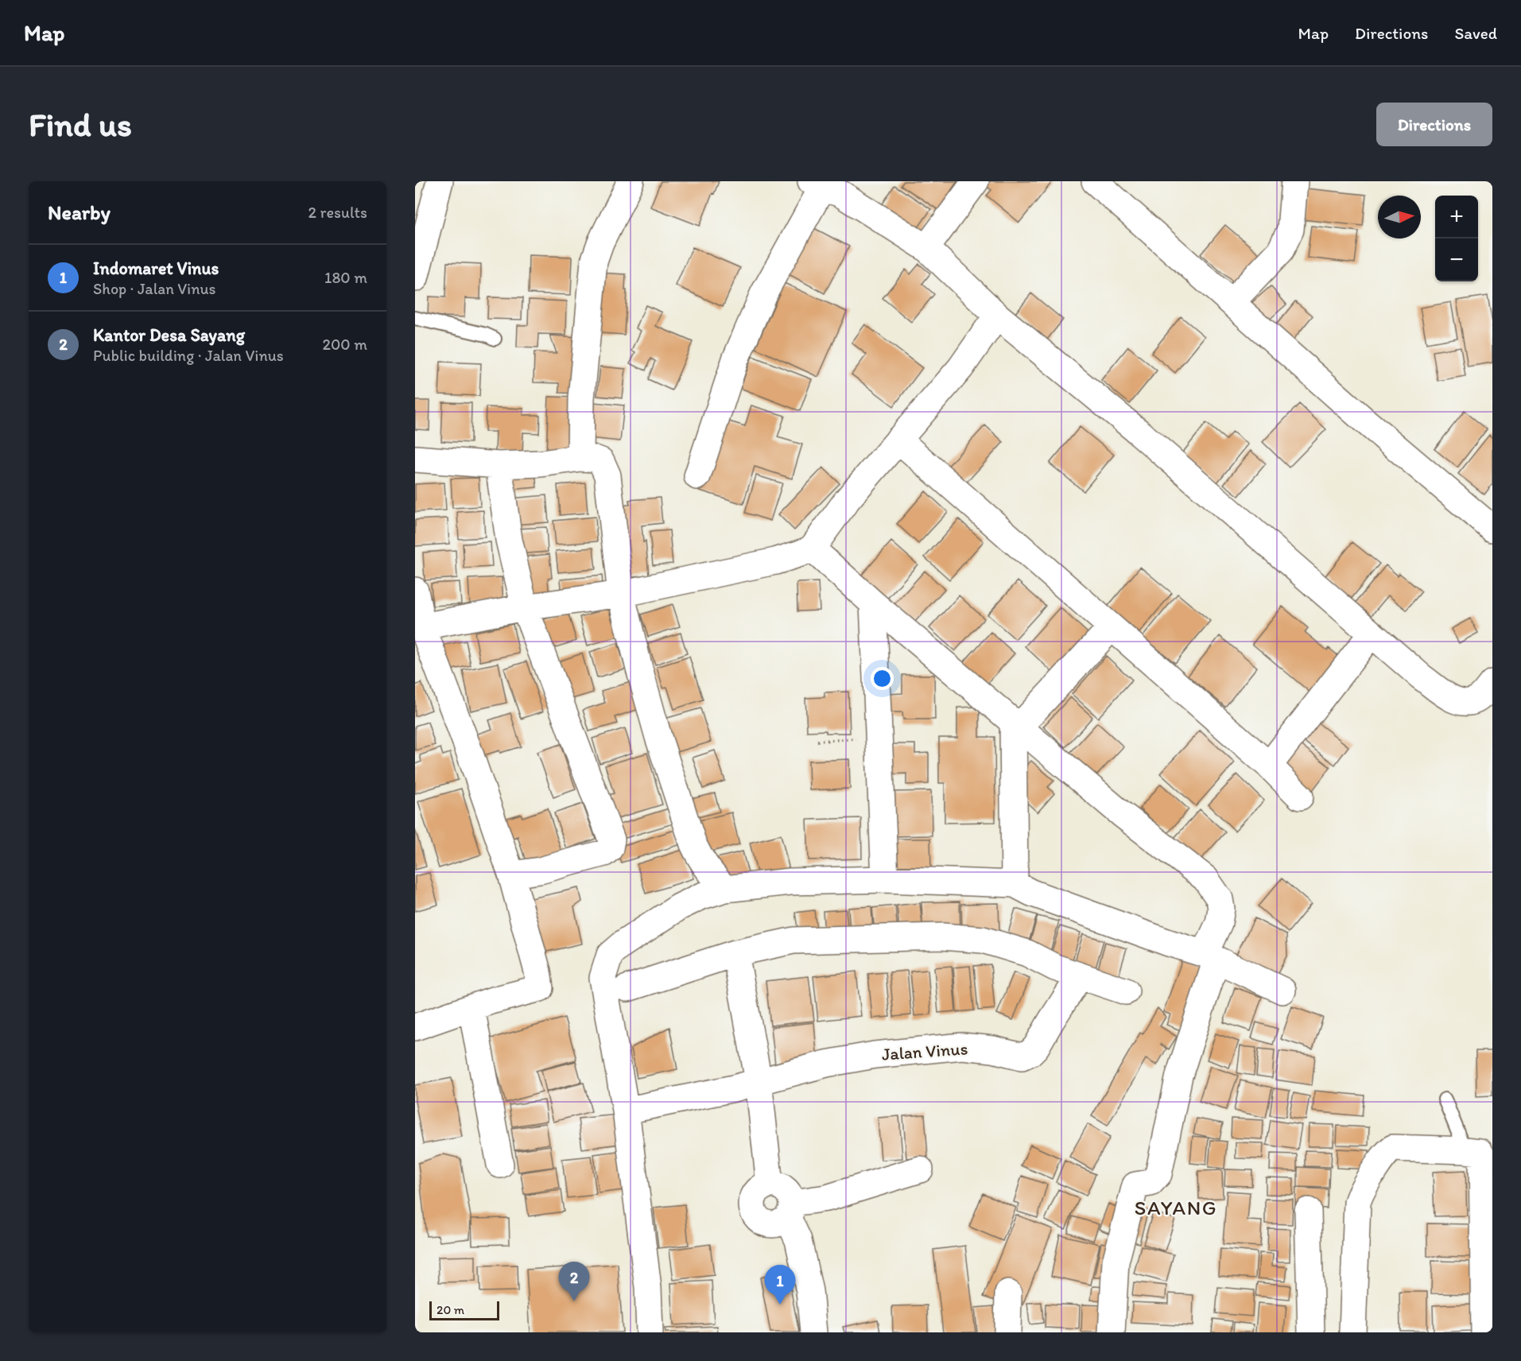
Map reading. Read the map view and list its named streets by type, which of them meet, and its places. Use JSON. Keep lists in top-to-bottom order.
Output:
{
  "streets": {
    "street": ["Jalan Vinus"]
  },
  "districts": ["SAYANG"],
  "scale_bar": "20 m",
  "north": "right",
  "page": {
    "header": "Map",
    "nav": ["Map", "Directions", "Saved"],
    "buttons": "Directions",
    "title": "Find us",
    "heading": ["Nearby", "2 results"],
    "map_buttons": ["+", "−"],
    "list": [
      {
        "mark": "1",
        "name": "Indomaret Vinus",
        "note": "Shop · Jalan Vinus",
        "value": "180 m"
      },
      {
        "mark": "2",
        "name": "Kantor Desa Sayang",
        "note": "Public building · Jalan Vinus",
        "value": "200 m"
      }
    ],
    "pins": ["2", "1"],
    "scale": "20 m"
  }
}
